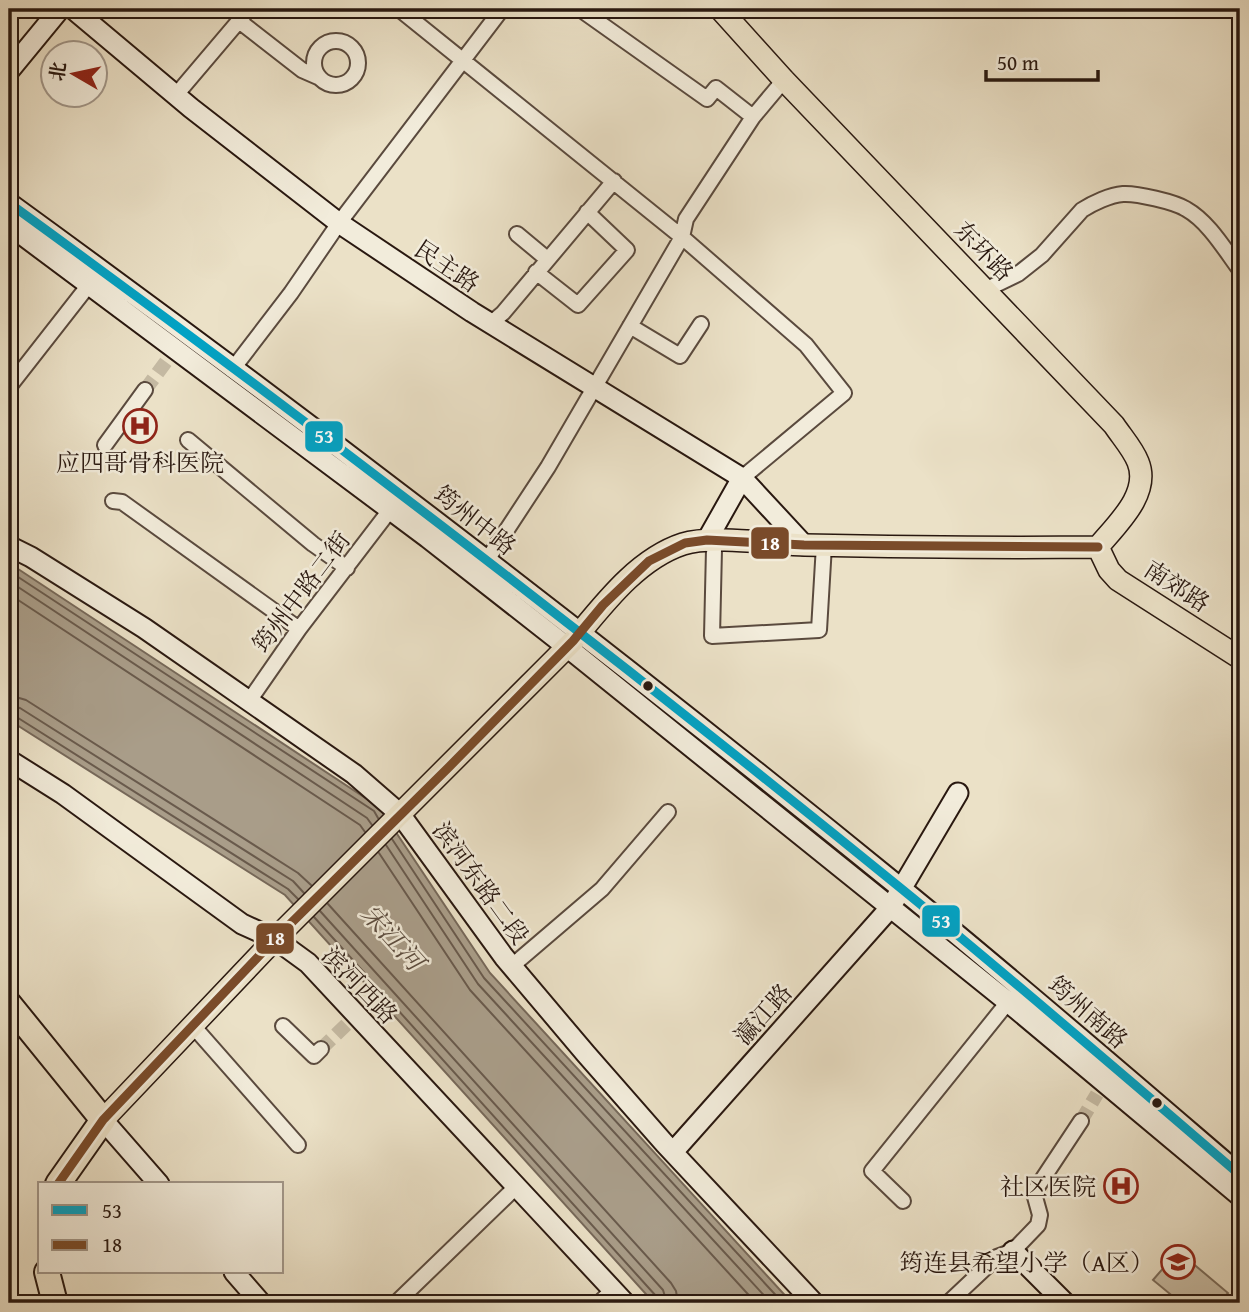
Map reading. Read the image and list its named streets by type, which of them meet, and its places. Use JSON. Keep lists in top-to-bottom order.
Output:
{
  "streets": {
    "main road": ["东环路", "南郊路"],
    "street": [
      "民主路",
      "筠州中路",
      "筠州中路二街",
      "滨河东路二段",
      "滨河西路",
      "筠州南路",
      "瀛江路"
    ]
  },
  "crossings": [
    ["东环路", "南郊路"],
    ["筠州中路", "筠州中路二街"],
    ["筠州中路", "筠州南路"],
    ["筠州中路", "瀛江路"],
    ["筠州中路二街", "滨河东路二段"],
    ["滨河东路二段", "瀛江路"],
    ["筠州南路", "瀛江路"]
  ],
  "water": ["宋江河"],
  "places": {
    "hospital": ["应四哥骨科医院", "社区医院"],
    "school or university": ["筠连县希望小学（A区）"]
  },
  "lines": ["transit line 53", "transit line 18"],
  "legend": ["53", "18"],
  "scale_bar": "50 m",
  "north": "left"
}
